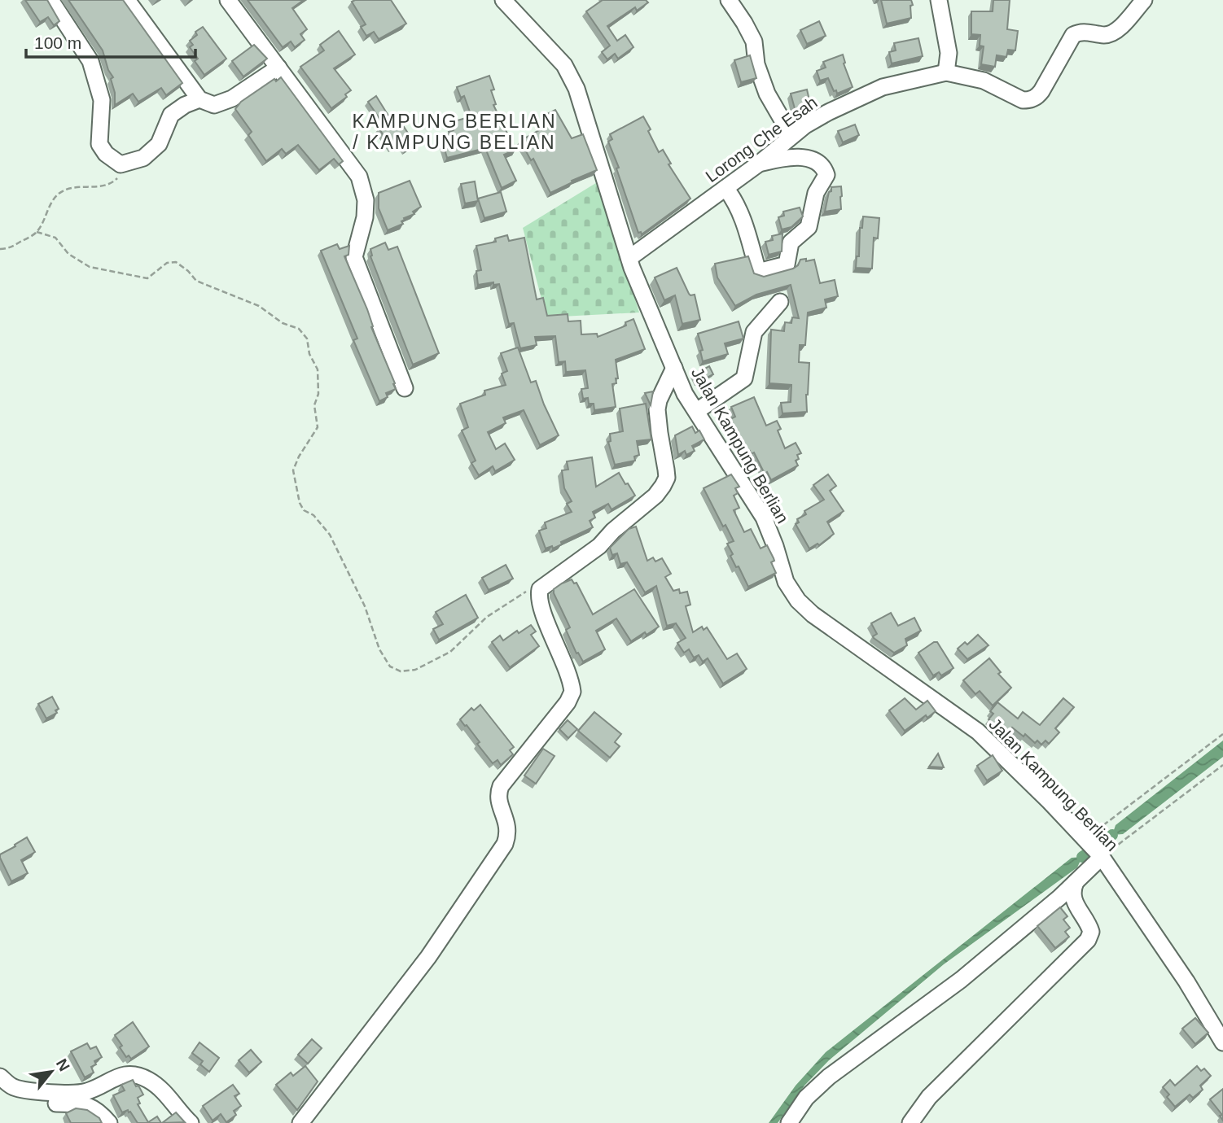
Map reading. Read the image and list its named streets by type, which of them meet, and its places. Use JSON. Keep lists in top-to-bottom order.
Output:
{
  "streets": {
    "street": ["Lorong Che Esah", "Jalan Kampung Berlian"]
  },
  "crossings": [
    ["Lorong Che Esah", "Jalan Kampung Berlian"]
  ],
  "districts": ["KAMPUNG BERLIAN / KAMPUNG BELIAN"],
  "scale_bar": "100 m",
  "north": "top right"
}
